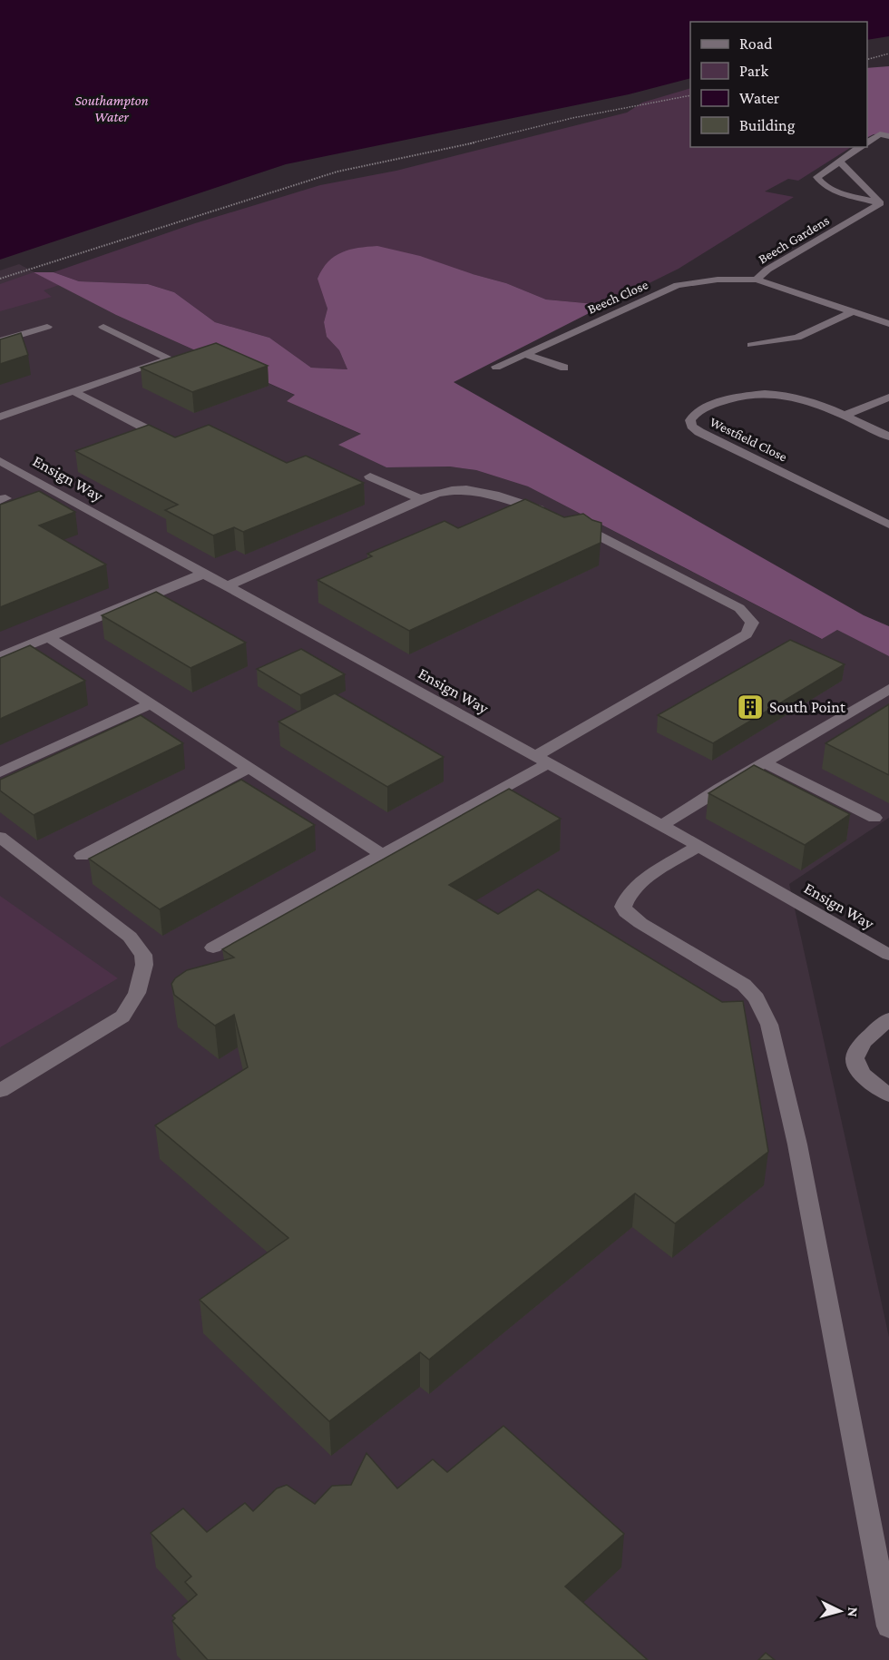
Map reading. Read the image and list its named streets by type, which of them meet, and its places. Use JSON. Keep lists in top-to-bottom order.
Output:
{
  "streets": {
    "street": [
      "Beech Gardens",
      "Beech Close",
      "Westfield Close",
      "Ensign Way"
    ]
  },
  "crossings": [
    ["Beech Gardens", "Beech Close"]
  ],
  "water": ["Southampton Water"],
  "places": {
    "building": ["South Point"]
  },
  "legend": [
    "Road",
    "Park",
    "Water",
    "Building"
  ],
  "north": "right"
}
